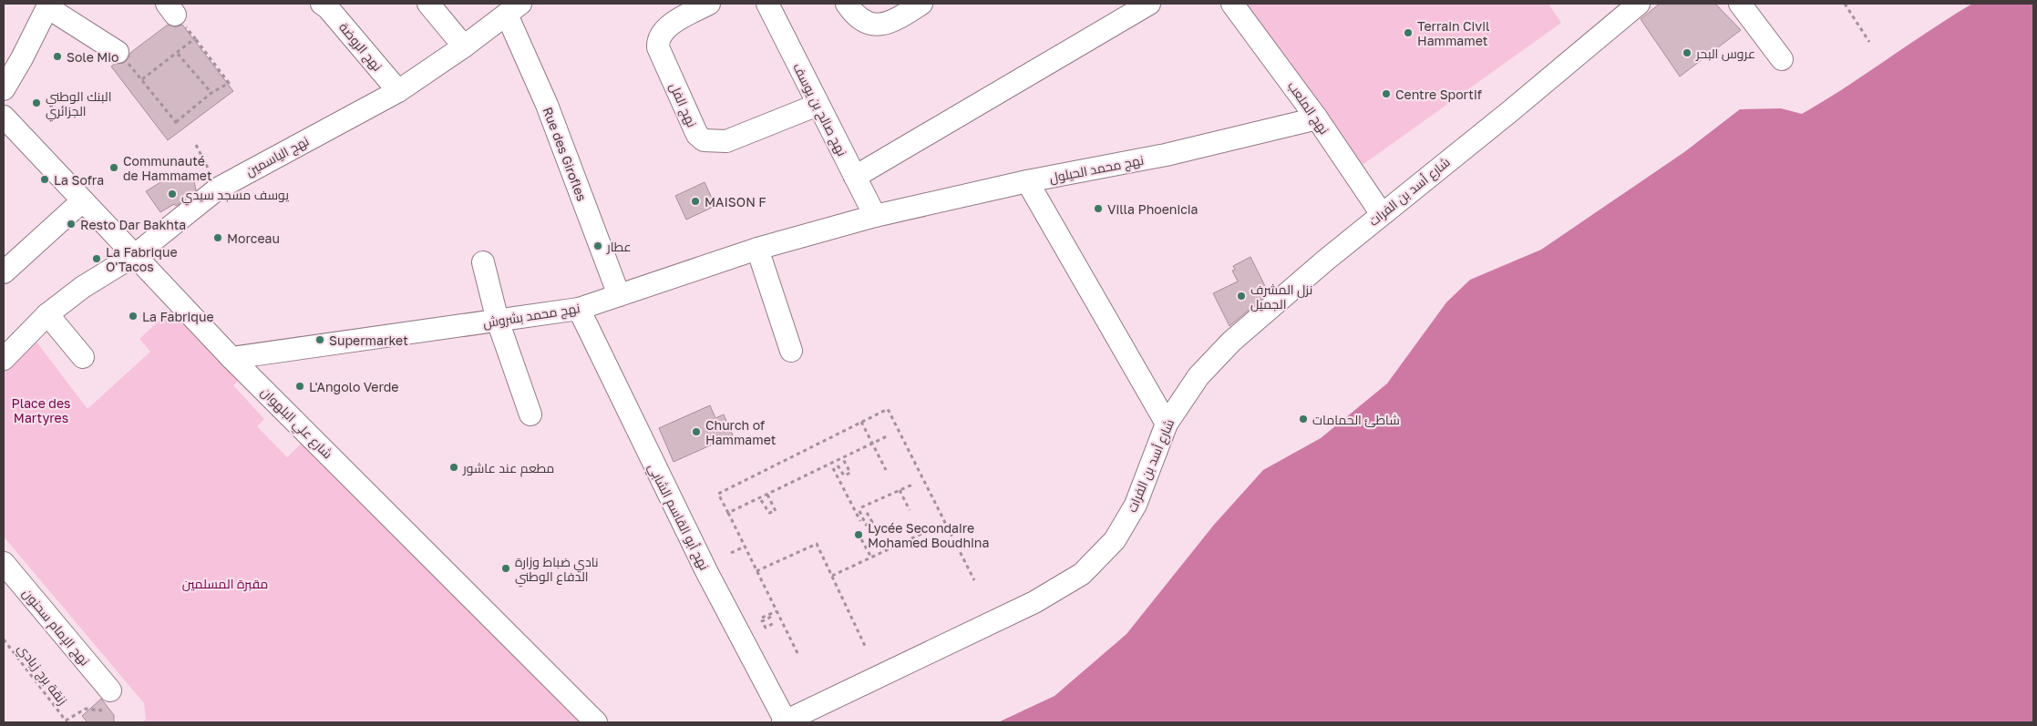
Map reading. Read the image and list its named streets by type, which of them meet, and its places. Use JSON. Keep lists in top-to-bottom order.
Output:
{
  "streets": {
    "street": [
      "نهج الروضة",
      "نهج الفل",
      "نهج الملعب",
      "نهج صالح بن يوسف",
      "Rue des Girofles",
      "نهج الياسمين",
      "نهج محمد الحيلول",
      "شارع أسد بن الفرات",
      "نهج محمد بشروش",
      "شارع علي البلهوان",
      "نهج أبو القاسم الشابي",
      "نهج الإمام سحنون"
    ],
    "path": ["زنقة برج زيادي"]
  },
  "crossings": [
    ["نهج الروضة", "نهج الياسمين"],
    ["نهج الفل", "نهج صالح بن يوسف"],
    ["نهج الملعب", "نهج محمد الحيلول"],
    ["نهج الملعب", "شارع أسد بن الفرات"],
    ["نهج صالح بن يوسف", "نهج محمد الحيلول"],
    ["نهج صالح بن يوسف", "نهج محمد بشروش"],
    ["Rue des Girofles", "نهج الياسمين"],
    ["Rue des Girofles", "نهج محمد بشروش"],
    ["نهج الياسمين", "شارع علي البلهوان"],
    ["نهج محمد الحيلول", "نهج محمد بشروش"],
    ["شارع أسد بن الفرات", "نهج أبو القاسم الشابي"],
    ["نهج محمد بشروش", "شارع علي البلهوان"],
    ["نهج محمد بشروش", "نهج أبو القاسم الشابي"]
  ],
  "parks": ["Place des Martyres", "مقبرة المسلمين"],
  "places": [
    "Terrain Civil Hammamet",
    "عروس البحر",
    "Sole Mio",
    "Centre Sportif",
    "البنك الوطني الجزائري",
    "Communauté de Hammamet",
    "La Sofra",
    "يوسف مسجد سيدي",
    "MAISON F",
    "Villa Phoenicia",
    "Resto Dar Bakhta",
    "Morceau",
    "عطار",
    "La Fabrique O'Tacos",
    "نزل المشرف الجميل",
    "La Fabrique",
    "Supermarket",
    "L'Angolo Verde",
    "شاطئ الحمامات",
    "Church of Hammamet",
    "مطعم عند عاشور",
    "Lycée Secondaire Mohamed Boudhina",
    "نادي ضباط وزارة الدفاع الوطني"
  ]
}
